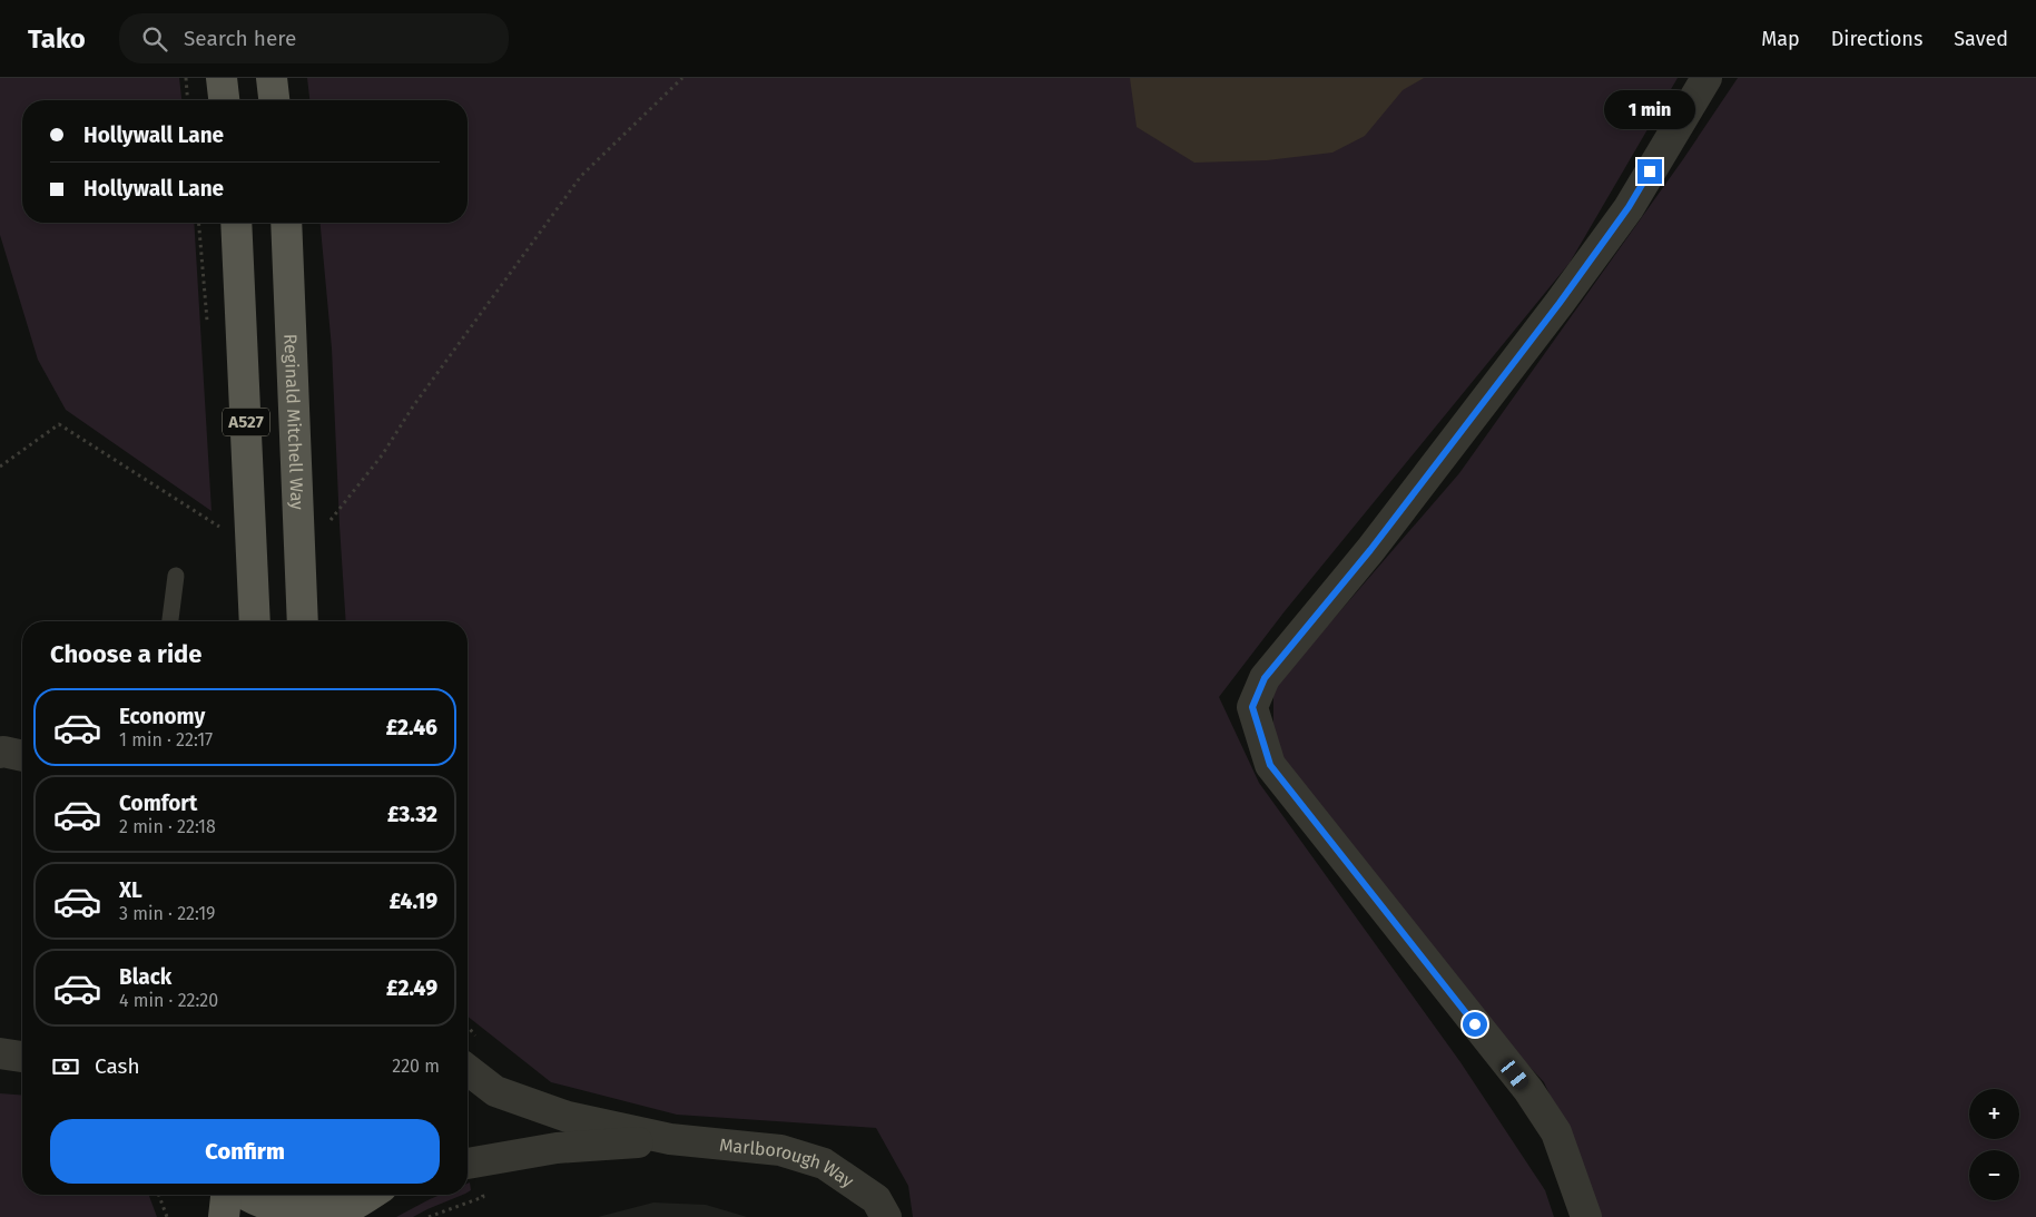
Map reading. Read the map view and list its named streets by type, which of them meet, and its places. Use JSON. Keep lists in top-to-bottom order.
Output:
{
  "streets": {
    "main road": ["A527", "Reginald Mitchell Way"],
    "street": ["Marlborough Way"]
  },
  "page": {
    "header": "Tako",
    "search": "Search here",
    "nav": ["Map", "Directions", "Saved"],
    "bubble": "1 min",
    "banner": ["Hollywall Lane", "Hollywall Lane"],
    "heading": "Choose a ride",
    "list": [
      {
        "name": "Economy",
        "note": "1 min · 22:17",
        "value": "£2.46"
      },
      {
        "name": "Comfort",
        "note": "2 min · 22:18",
        "value": "£3.32"
      },
      {
        "name": "XL",
        "note": "3 min · 22:19",
        "value": "£4.19"
      },
      {
        "name": "Black",
        "note": "4 min · 22:20",
        "value": "£2.49"
      }
    ],
    "pay": ["Cash", "220 m"],
    "map_buttons": ["+", "−"],
    "buttons": "Confirm"
  }
}
